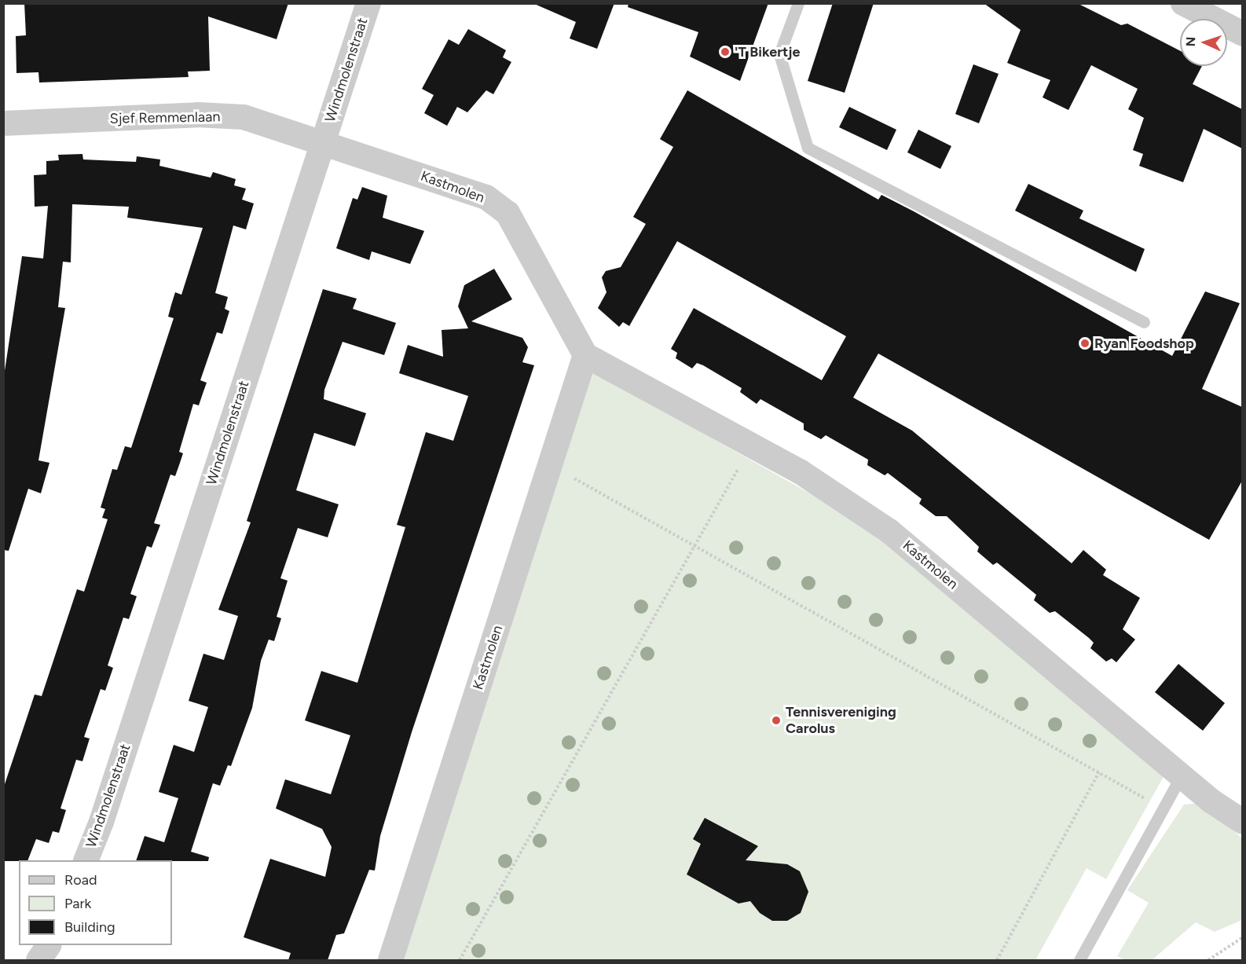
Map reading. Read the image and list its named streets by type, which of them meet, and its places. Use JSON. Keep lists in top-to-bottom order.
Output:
{
  "streets": {
    "street": ["Windmolenstraat", "Sjef Remmenlaan", "Kastmolen"]
  },
  "crossings": [
    ["Windmolenstraat", "Sjef Remmenlaan"],
    ["Windmolenstraat", "Kastmolen"],
    ["Sjef Remmenlaan", "Kastmolen"]
  ],
  "places": ["'T Bikertje", "Ryan Foodshop", "Tennisvereniging Carolus"],
  "legend": ["Road", "Park", "Building"],
  "north": "left"
}
